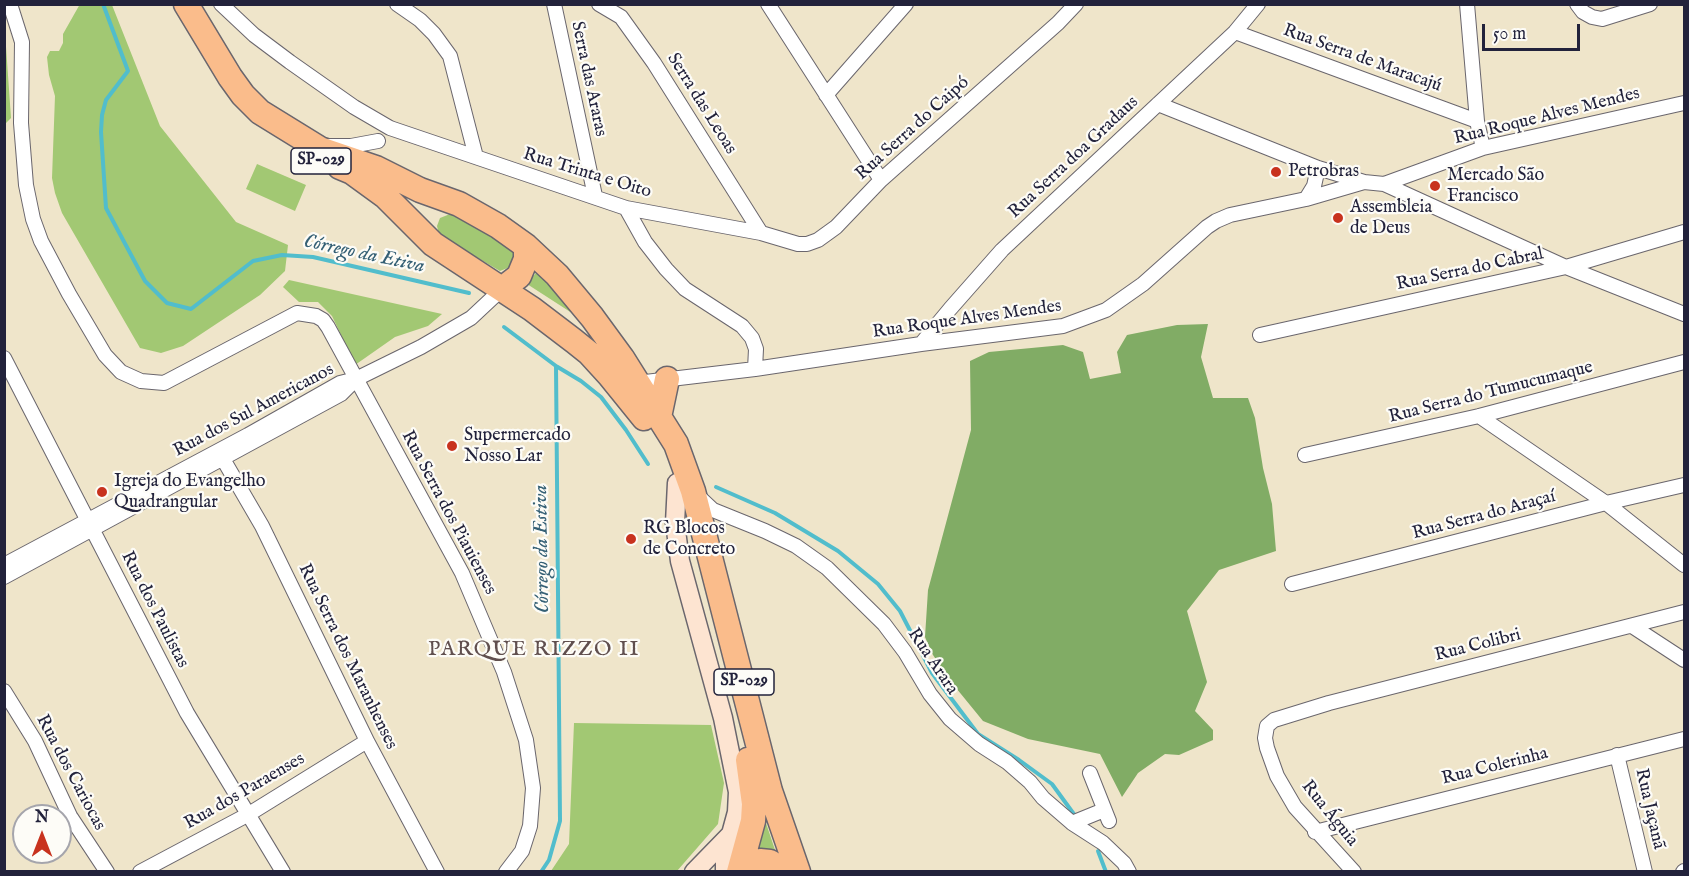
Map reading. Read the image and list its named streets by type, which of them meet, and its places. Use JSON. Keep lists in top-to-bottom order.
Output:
{
  "streets": {
    "highway": ["SP-029"],
    "street": [
      "Rua Serra de Maracajú",
      "Serra das Araras",
      "Serra das Leoas",
      "Rua Roque Alves Mendes",
      "Rua Serra do Caipó",
      "Rua Serra doa Gradaus",
      "Rua Trinta e Oito",
      "Rua Serra do Cabral",
      "Rua Serra do Tumucumaque",
      "Rua dos Sul Americanos",
      "Rua Serra dos Piauienses",
      "Rua Serra do Araçaí",
      "Rua dos Paulistas",
      "Rua Colibri",
      "Rua Serra dos Maranhenses",
      "Rua Arara",
      "Rua Colerinha",
      "Rua dos Cariocas",
      "Rua dos Paraenses",
      "Rua Jaçanã",
      "Rua Águia"
    ]
  },
  "crossings": [
    ["Rua Serra de Maracajú", "Rua Serra doa Gradaus"],
    ["Serra das Araras", "Rua Trinta e Oito"],
    ["Serra das Leoas", "Rua Serra do Caipó"],
    ["Serra das Leoas", "Rua Trinta e Oito"],
    ["Rua Roque Alves Mendes", "Rua Serra doa Gradaus"],
    ["Rua Roque Alves Mendes", "SP-029"],
    ["Rua Serra do Caipó", "Rua Trinta e Oito"],
    ["SP-029", "Rua Arara"],
    ["Rua dos Sul Americanos", "Rua Serra dos Piauienses"],
    ["Rua dos Sul Americanos", "Rua dos Paulistas"],
    ["Rua dos Sul Americanos", "Rua Serra dos Maranhenses"],
    ["Rua dos Paulistas", "Rua dos Paraenses"],
    ["Rua Colibri", "Rua Águia"],
    ["Rua Serra dos Maranhenses", "Rua dos Paraenses"],
    ["Rua Colerinha", "Rua Jaçanã"],
    ["Rua Colerinha", "Rua Águia"]
  ],
  "districts": ["PARQUE RIZZO II"],
  "water": ["Córrego da Etiva", "Córrego da Estiva"],
  "places": [
    "Petrobras",
    "Mercado São Francisco",
    "Assembleia de Deus",
    "Supermercado Nosso Lar",
    "Igreja do Evangelho Quadrangular",
    "RG Blocos de Concreto"
  ],
  "scale_bar": "50 m",
  "north": "top"
}
